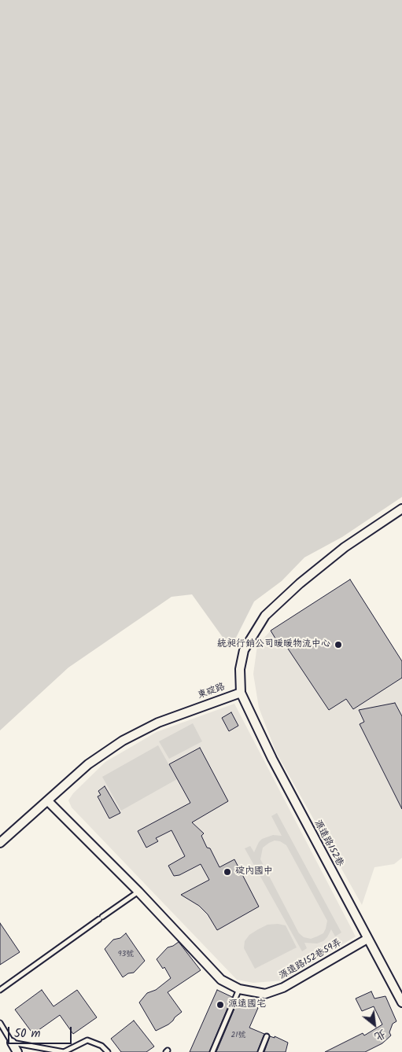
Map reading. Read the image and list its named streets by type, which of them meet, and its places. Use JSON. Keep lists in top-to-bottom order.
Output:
{
  "streets": {
    "street": ["東碇路", "源遠路152巷", "源遠路152巷59弄"]
  },
  "crossings": [
    ["東碇路", "源遠路152巷"],
    ["東碇路", "源遠路152巷59弄"],
    ["源遠路152巷", "源遠路152巷59弄"]
  ],
  "places": ["統昶行銷公司暖暖物流中心", "碇內國中", "源遠國宅"],
  "house_numbers": ["93號", "21號"],
  "scale_bar": "50 m",
  "north": "bottom right"
}
